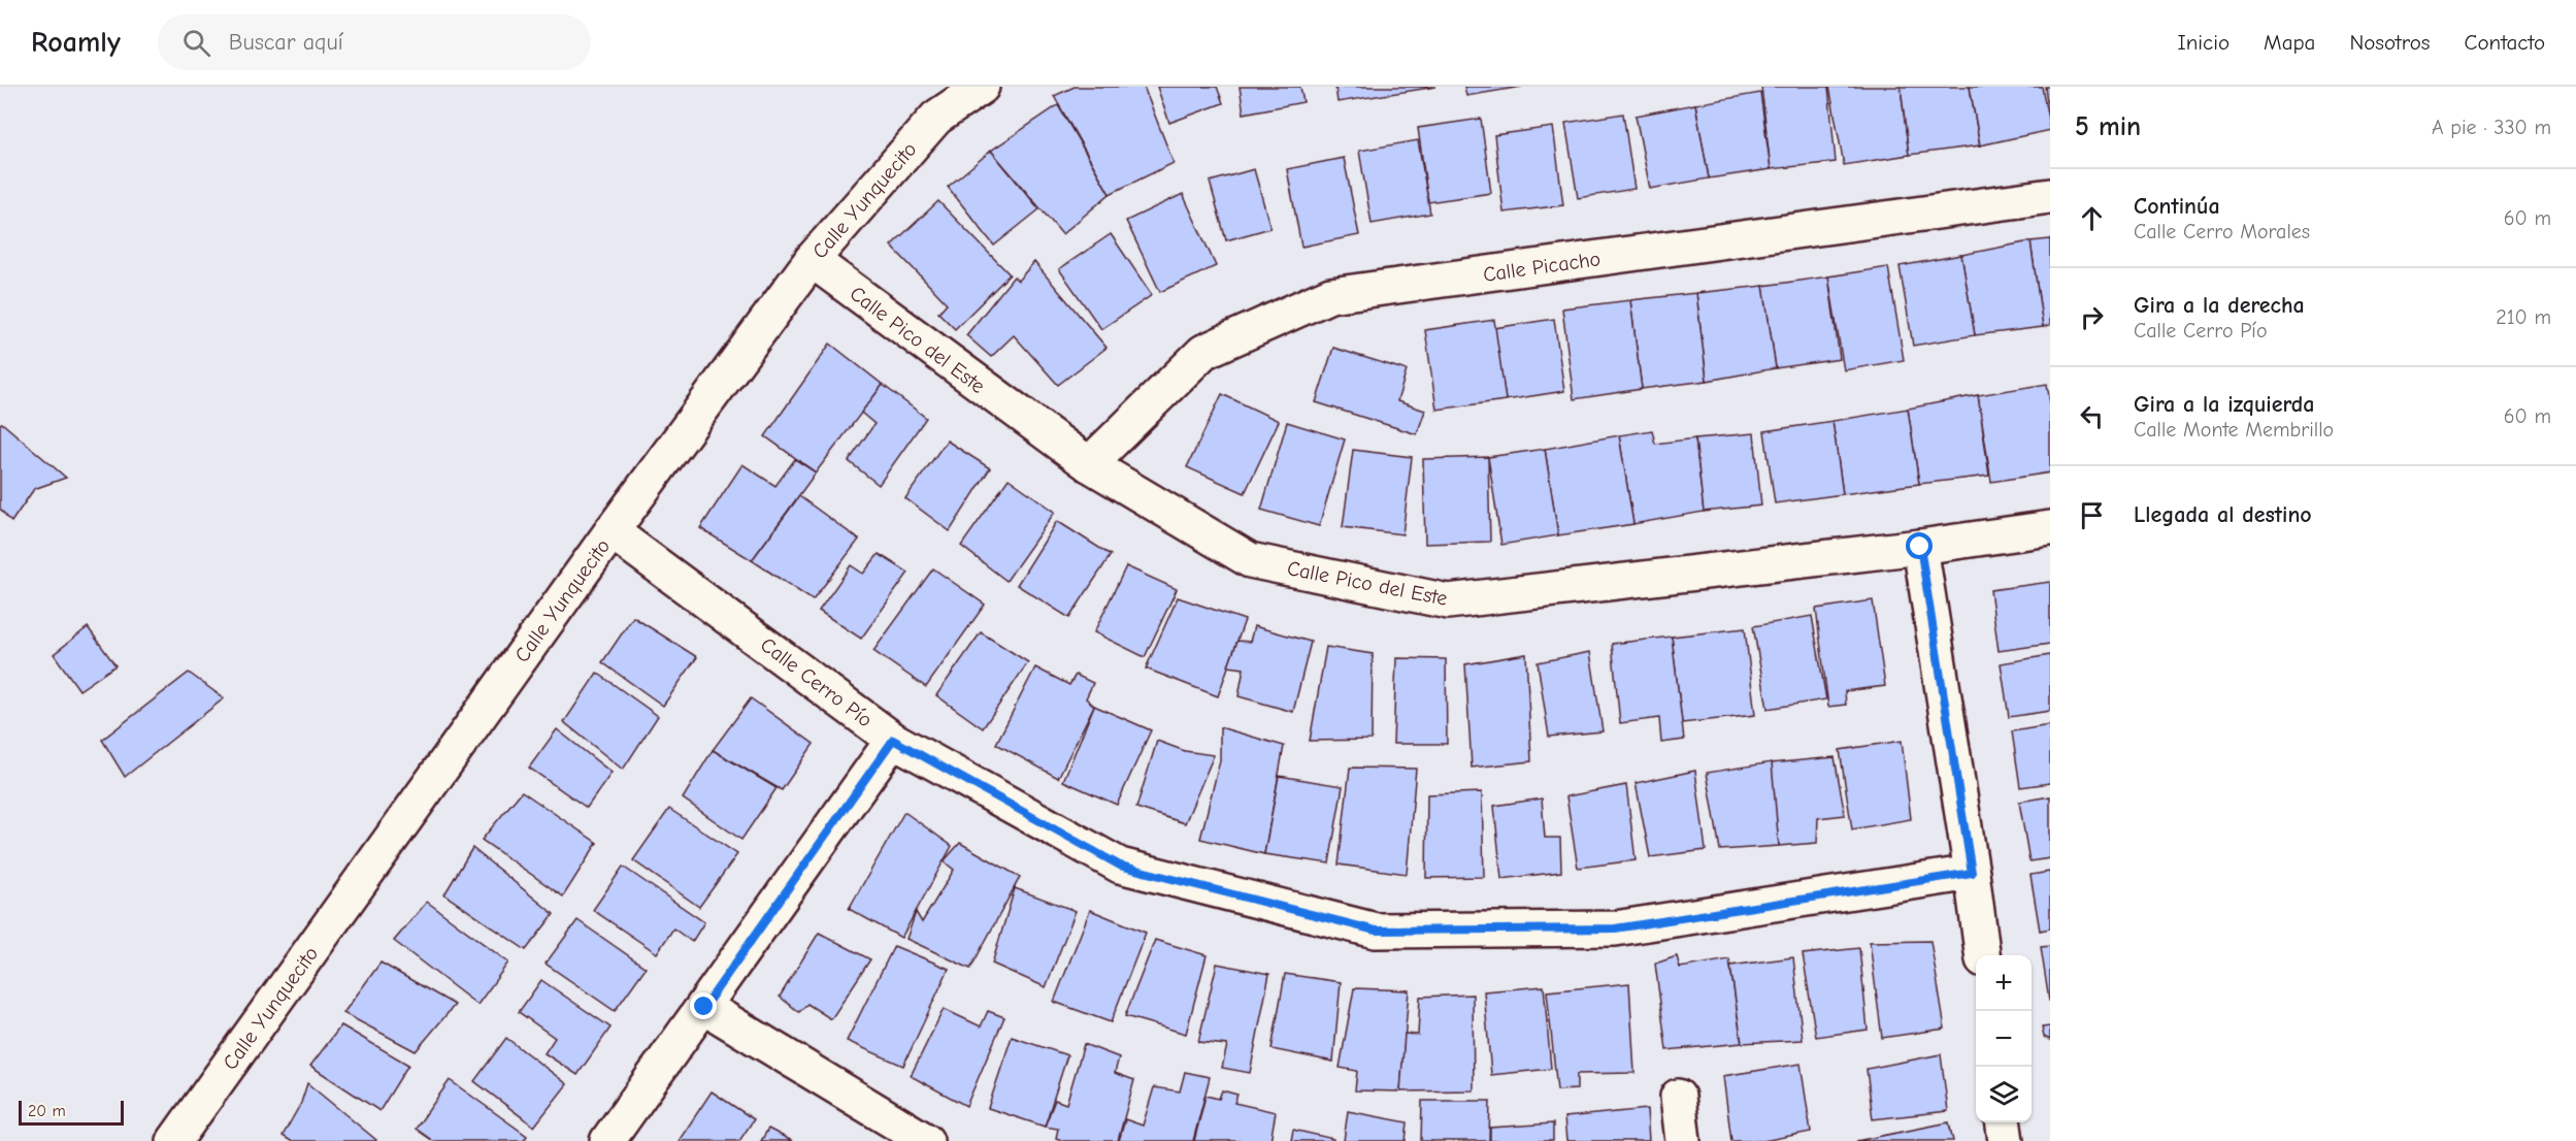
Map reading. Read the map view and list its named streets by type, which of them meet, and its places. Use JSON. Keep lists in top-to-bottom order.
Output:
{
  "streets": {
    "street": [
      "Calle Yunquecito",
      "Calle Picacho",
      "Calle Pico del Este",
      "Calle Cerro Pío"
    ]
  },
  "crossings": [
    ["Calle Yunquecito", "Calle Pico del Este"],
    ["Calle Yunquecito", "Calle Cerro Pío"],
    ["Calle Picacho", "Calle Pico del Este"]
  ],
  "scale_bar": "20 m",
  "page": {
    "header": "Roamly",
    "search": "Buscar aquí",
    "nav": [
      "Inicio",
      "Mapa",
      "Nosotros",
      "Contacto"
    ],
    "heading": ["5 min", "A pie · 330 m"],
    "list": [
      ["Continúa", "Calle Cerro Morales", "60 m"],
      ["Gira a la derecha", "Calle Cerro Pío", "210 m"],
      ["Gira a la izquierda", "Calle Monte Membrillo", "60 m"],
      "Llegada al destino"
    ],
    "map_buttons": ["+", "−"],
    "scale": "20 m"
  }
}
